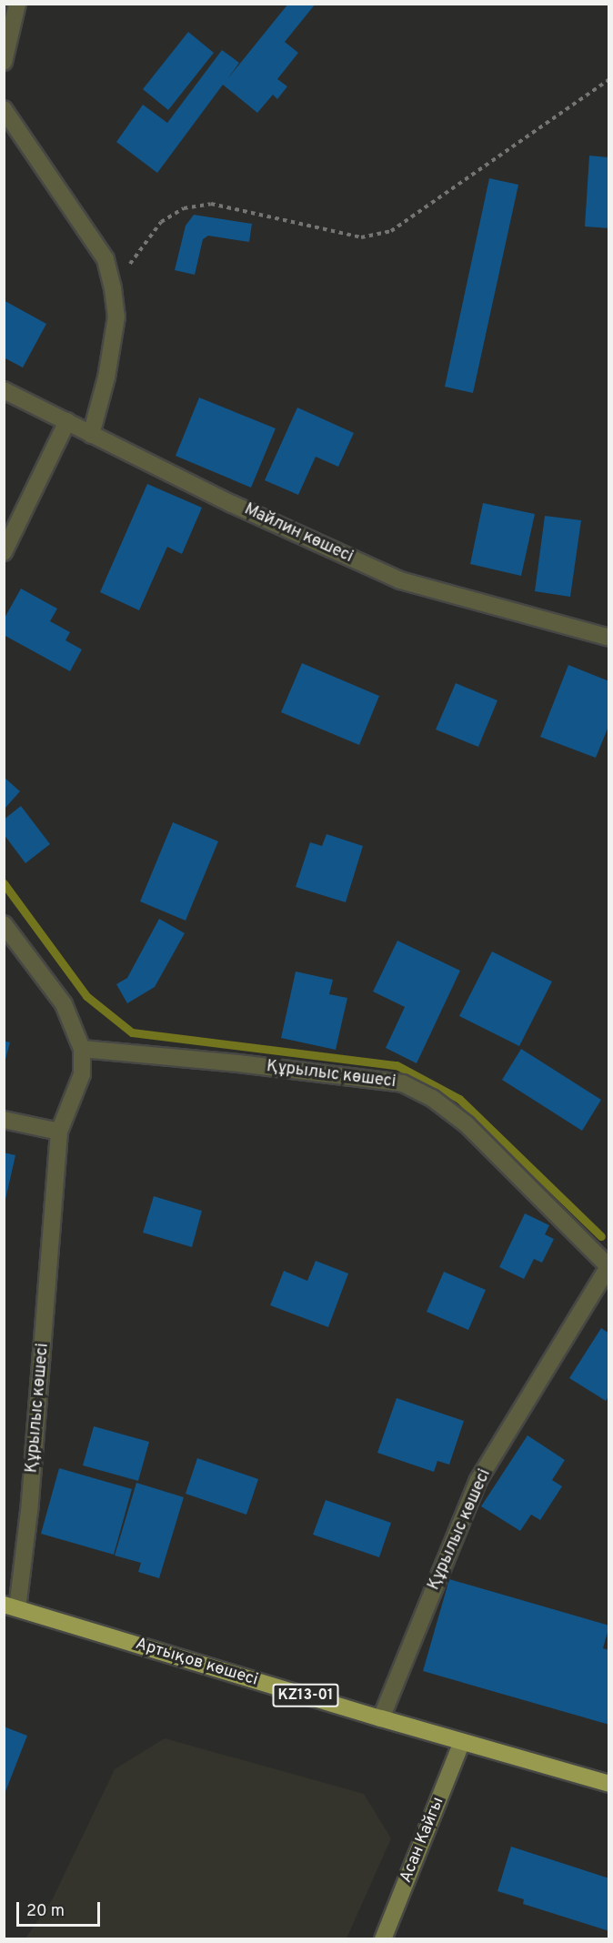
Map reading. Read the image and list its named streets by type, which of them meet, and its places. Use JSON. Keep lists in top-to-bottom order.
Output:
{
  "streets": {
    "highway": ["Артықов көшесі", "KZ13-01"],
    "main road": ["Асан Кайгы"],
    "street": ["Майлин көшесі", "Құрылыс көшесі"]
  },
  "crossings": [
    ["Құрылыс көшесі", "Артықов көшесі"],
    ["Артықов көшесі", "Асан Кайгы"]
  ],
  "scale_bar": "20 m"
}
